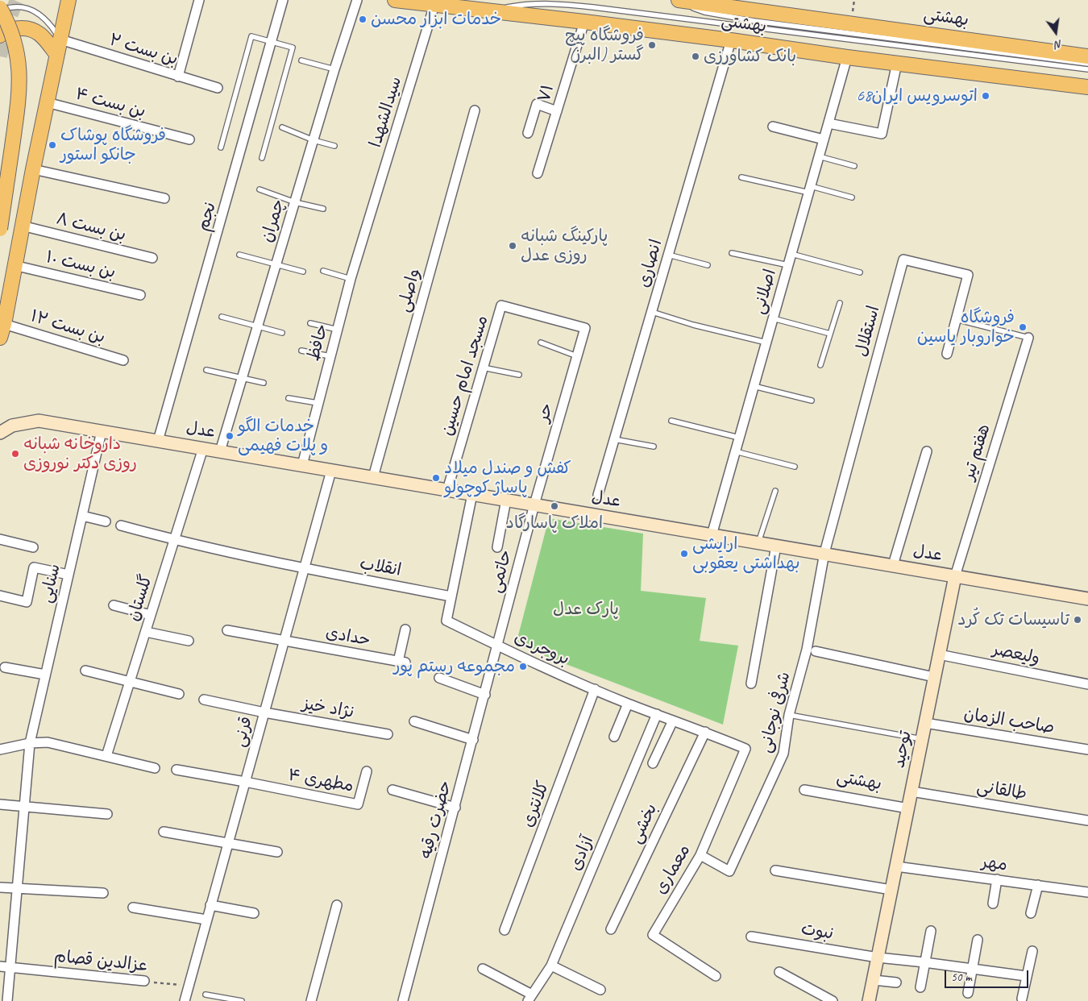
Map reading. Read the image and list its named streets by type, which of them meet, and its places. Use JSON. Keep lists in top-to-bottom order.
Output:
{
  "streets": {
    "main road": ["بهشتی", "بهشتى"],
    "street": [
      "بن بست ۲",
      "۷۱",
      "بن بست ۴",
      "سیدالشهدا",
      "نجم",
      "چمران",
      "بن بست ۸",
      "انصاری",
      "بن بست ۱۰",
      "واصلی",
      "اصلانی",
      "بن بست ۱۲",
      "استقلال",
      "حافظ",
      "مسجد امام حسین",
      "حر",
      "عدل",
      "هفتم تیر",
      "انقلاب",
      "حاتمی",
      "سنایی",
      "گلستان",
      "حدادی",
      "بروجردی",
      "ولیعصر",
      "نژاد خیز",
      "شرفی نوجانی",
      "صاحب الزمان",
      "قرنی",
      "توحید",
      "مطهری ۴",
      "طالقانی",
      "کلانتری",
      "حضرت رقیه",
      "بخشی",
      "آزادی",
      "مهر",
      "معماری",
      "نبوت",
      "عزالدین قصام"
    ]
  },
  "crossings": [
    ["بهشتی", "توحید"],
    ["بهشتى", "۷۱"],
    ["بهشتى", "سیدالشهدا"],
    ["بهشتى", "انصاری"],
    ["بهشتى", "اصلانی"],
    ["سیدالشهدا", "حافظ"],
    ["نجم", "عدل"],
    ["چمران", "عدل"],
    ["واصلی", "عدل"],
    ["اصلانی", "عدل"],
    ["استقلال", "عدل"],
    ["استقلال", "شرفی نوجانی"],
    ["حافظ", "عدل"],
    ["مسجد امام حسین", "حر"],
    ["مسجد امام حسین", "عدل"],
    ["حر", "عدل"],
    ["حر", "حاتمی"],
    ["عدل", "هفتم تیر"],
    ["عدل", "حاتمی"],
    ["عدل", "سنایی"],
    ["عدل", "گلستان"],
    ["عدل", "بروجردی"],
    ["عدل", "شرفی نوجانی"],
    ["عدل", "قرنی"],
    ["عدل", "توحید"],
    ["هفتم تیر", "توحید"],
    ["انقلاب", "گلستان"],
    ["انقلاب", "بروجردی"],
    ["انقلاب", "قرنی"],
    ["حاتمی", "بروجردی"],
    ["حاتمی", "حضرت رقیه"],
    ["سنایی", "عزالدین قصام"],
    ["حدادی", "قرنی"],
    ["بروجردی", "کلانتری"],
    ["بروجردی", "حضرت رقیه"],
    ["بروجردی", "بخشی"],
    ["بروجردی", "آزادی"],
    ["بروجردی", "معماری"],
    ["ولیعصر", "توحید"],
    ["نژاد خیز", "قرنی"],
    ["شرفی نوجانی", "معماری"],
    ["صاحب الزمان", "توحید"],
    ["قرنی", "مطهری ۴"],
    ["قرنی", "عزالدین قصام"],
    ["توحید", "طالقانی"],
    ["توحید", "مهر"],
    ["توحید", "نبوت"]
  ],
  "parks": ["پارک عدل"],
  "places": [
    "خدمات ابزار محسن",
    "فروشگاه پیچ گستر (البرز)",
    "بانک کشاورزی",
    "اتوسرویس ایران68",
    "فروشگاه پوشاک جانکو استور",
    "پارکینگ شبانه روزی عدل",
    "فروشگاه خواروبار یاسین",
    "خدمات الگو و پلات فهیمی",
    "داروخانه شبانه روزی دکتر نوروزی",
    "کفش و صندل میلاد پاساژ کوچولو",
    "املاک پاسارگاد",
    "ارایشی بهداشتی یعقوبی",
    "تاسیسات تک کُرد",
    "مجموعه رستم پور"
  ],
  "scale_bar": "50 m",
  "north": "bottom"
}
